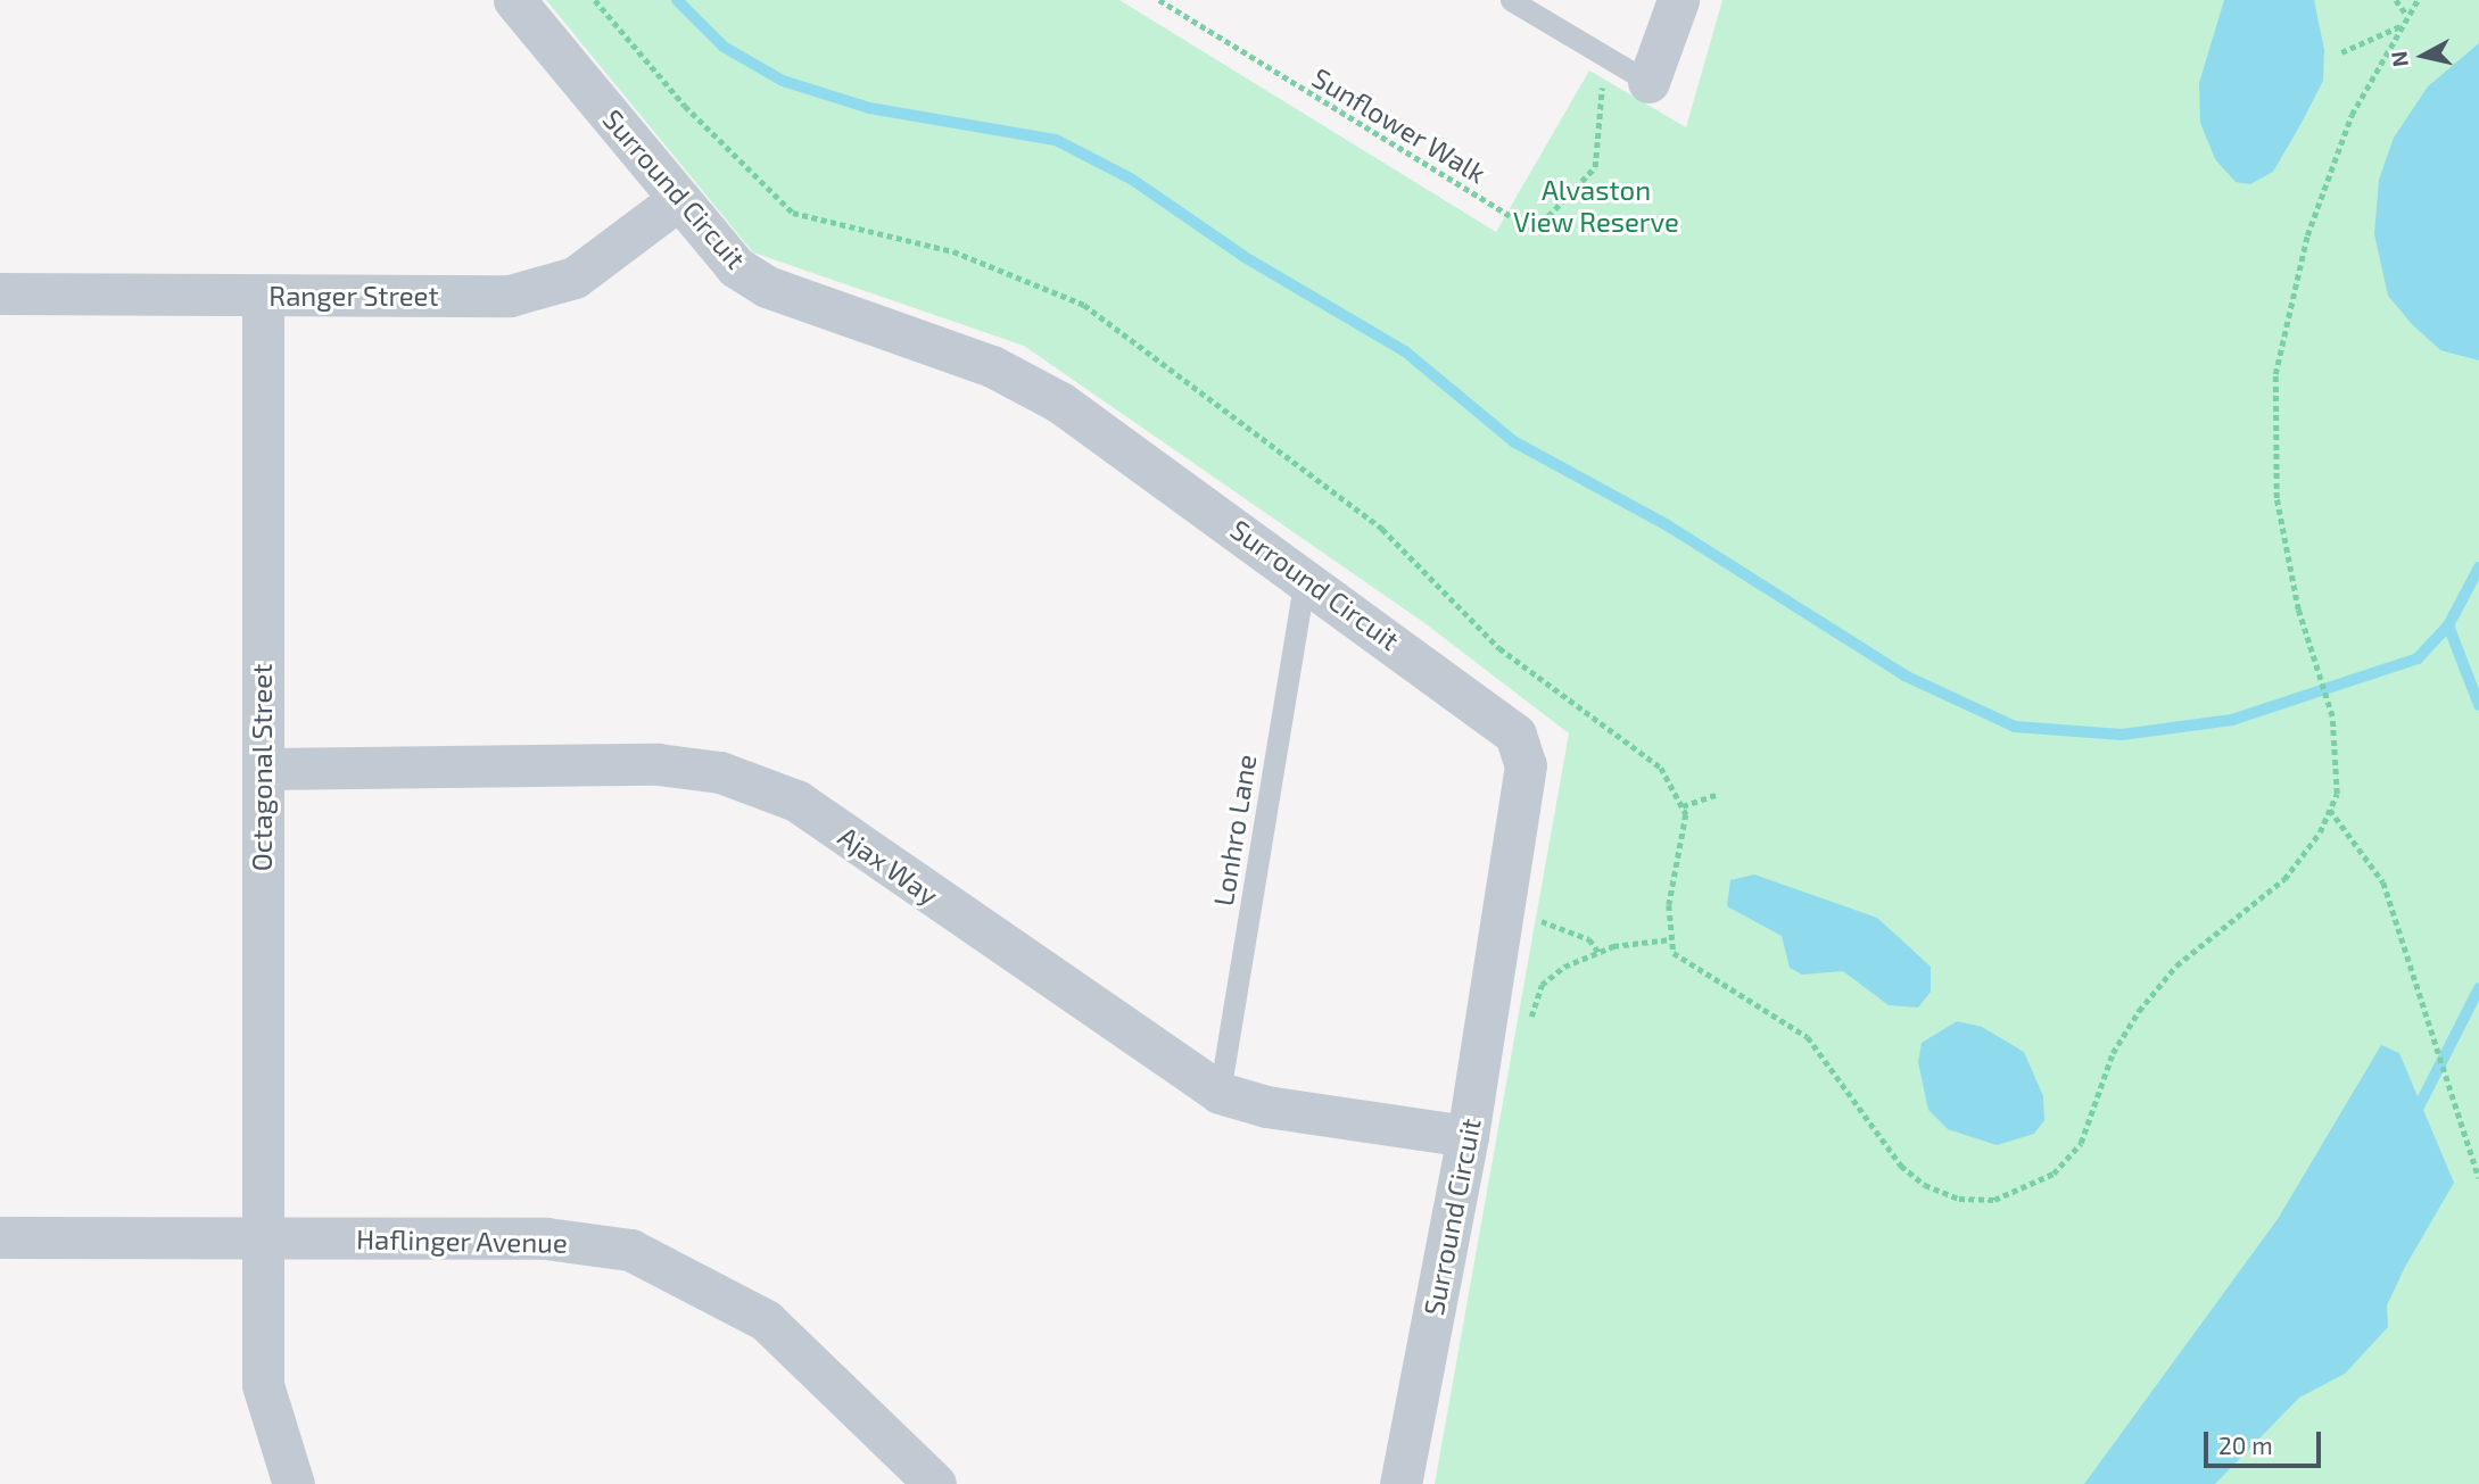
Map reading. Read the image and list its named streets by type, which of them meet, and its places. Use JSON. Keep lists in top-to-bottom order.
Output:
{
  "streets": {
    "street": [
      "Surround Circuit",
      "Ranger Street",
      "Octagonal Street",
      "Ajax Way",
      "Haflinger Avenue"
    ],
    "lane": ["Lonhro Lane"],
    "path": ["Sunflower Walk"]
  },
  "crossings": [
    ["Surround Circuit", "Ranger Street"],
    ["Surround Circuit", "Lonhro Lane"],
    ["Surround Circuit", "Ajax Way"],
    ["Ranger Street", "Octagonal Street"],
    ["Octagonal Street", "Ajax Way"],
    ["Octagonal Street", "Haflinger Avenue"],
    ["Lonhro Lane", "Ajax Way"]
  ],
  "parks": ["Alvaston View Reserve"],
  "scale_bar": "20 m",
  "north": "left"
}
